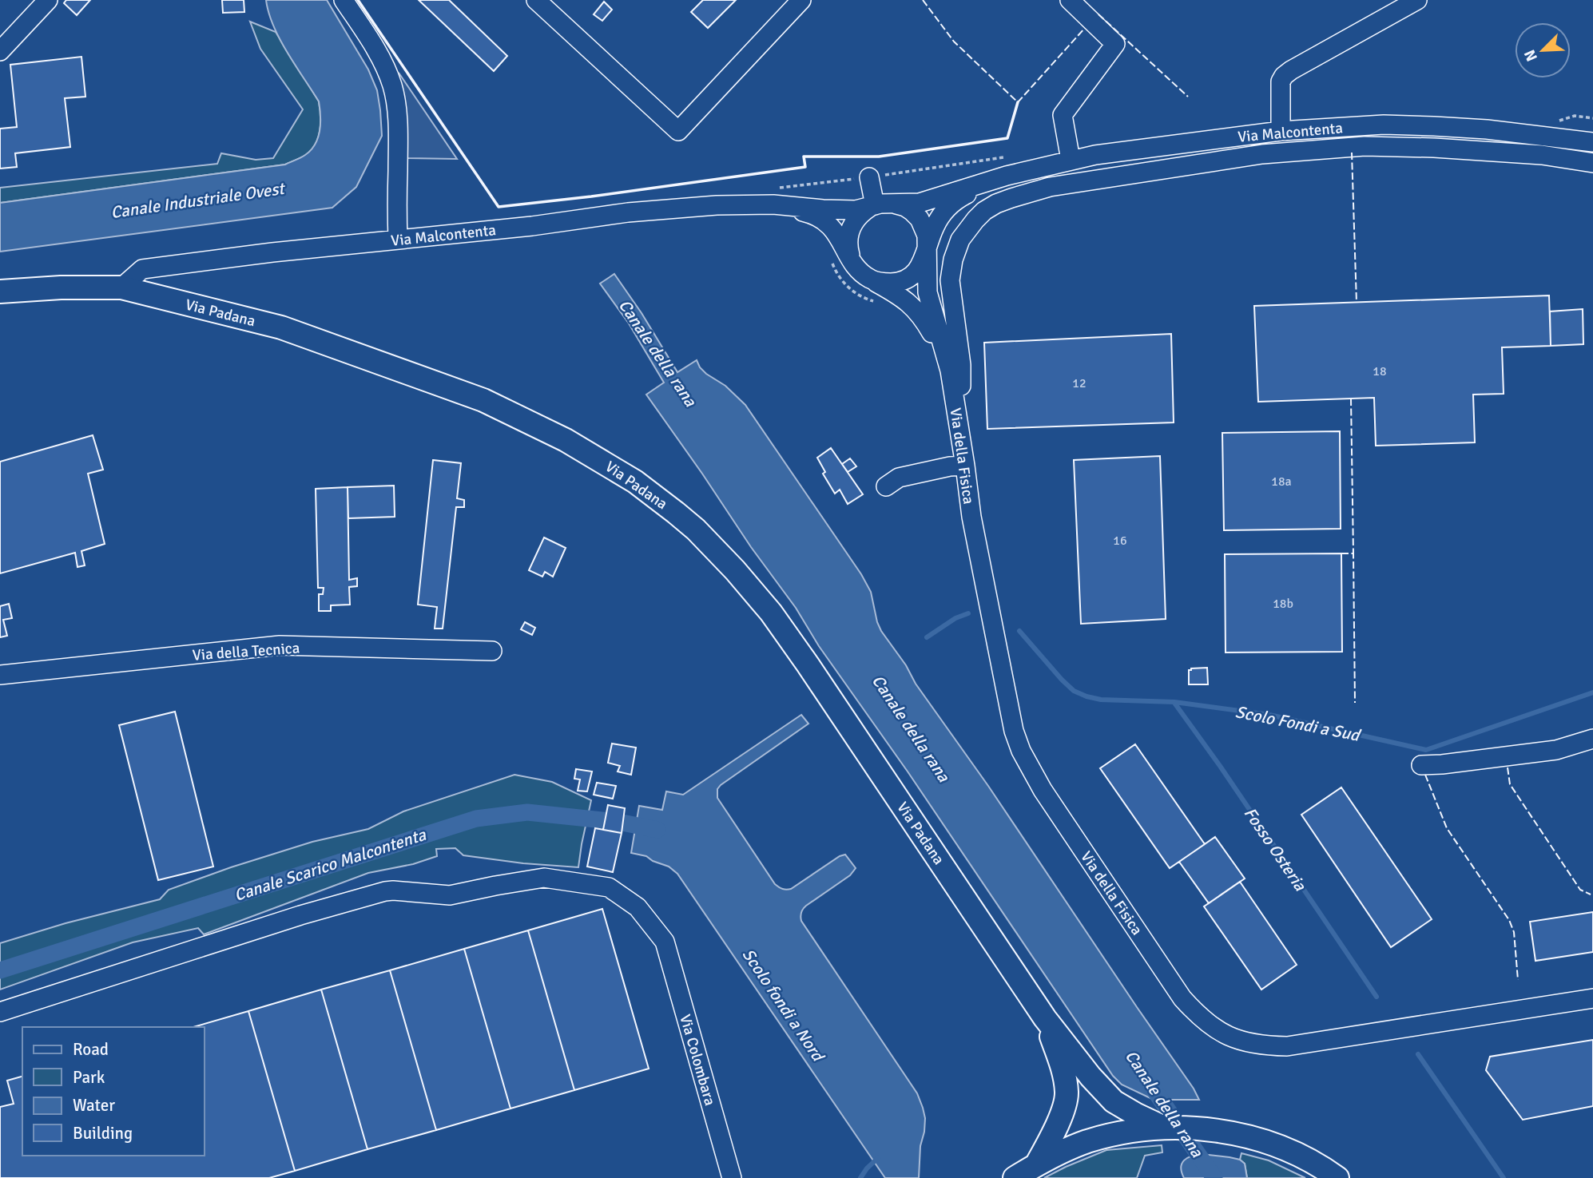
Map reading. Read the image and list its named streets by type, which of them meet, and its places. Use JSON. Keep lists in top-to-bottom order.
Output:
{
  "streets": {
    "main road": ["Via Padana"],
    "street": [
      "Via Malcontenta",
      "Via della Fisica",
      "Via della Tecnica",
      "Via Colombara"
    ]
  },
  "crossings": [
    ["Via Malcontenta", "Via Padana"],
    ["Via Malcontenta", "Via della Fisica"]
  ],
  "water": [
    "Canale Industriale Ovest",
    "Canale della rana",
    "Scolo Fondi a Sud",
    "Fosso Osteria",
    "Canale Scarico Malcontenta",
    "Scolo fondi a Nord"
  ],
  "house_numbers": [
    "18",
    "12",
    "18a",
    "16",
    "18b"
  ],
  "legend": [
    "Road",
    "Park",
    "Water",
    "Building"
  ],
  "north": "bottom left"
}
